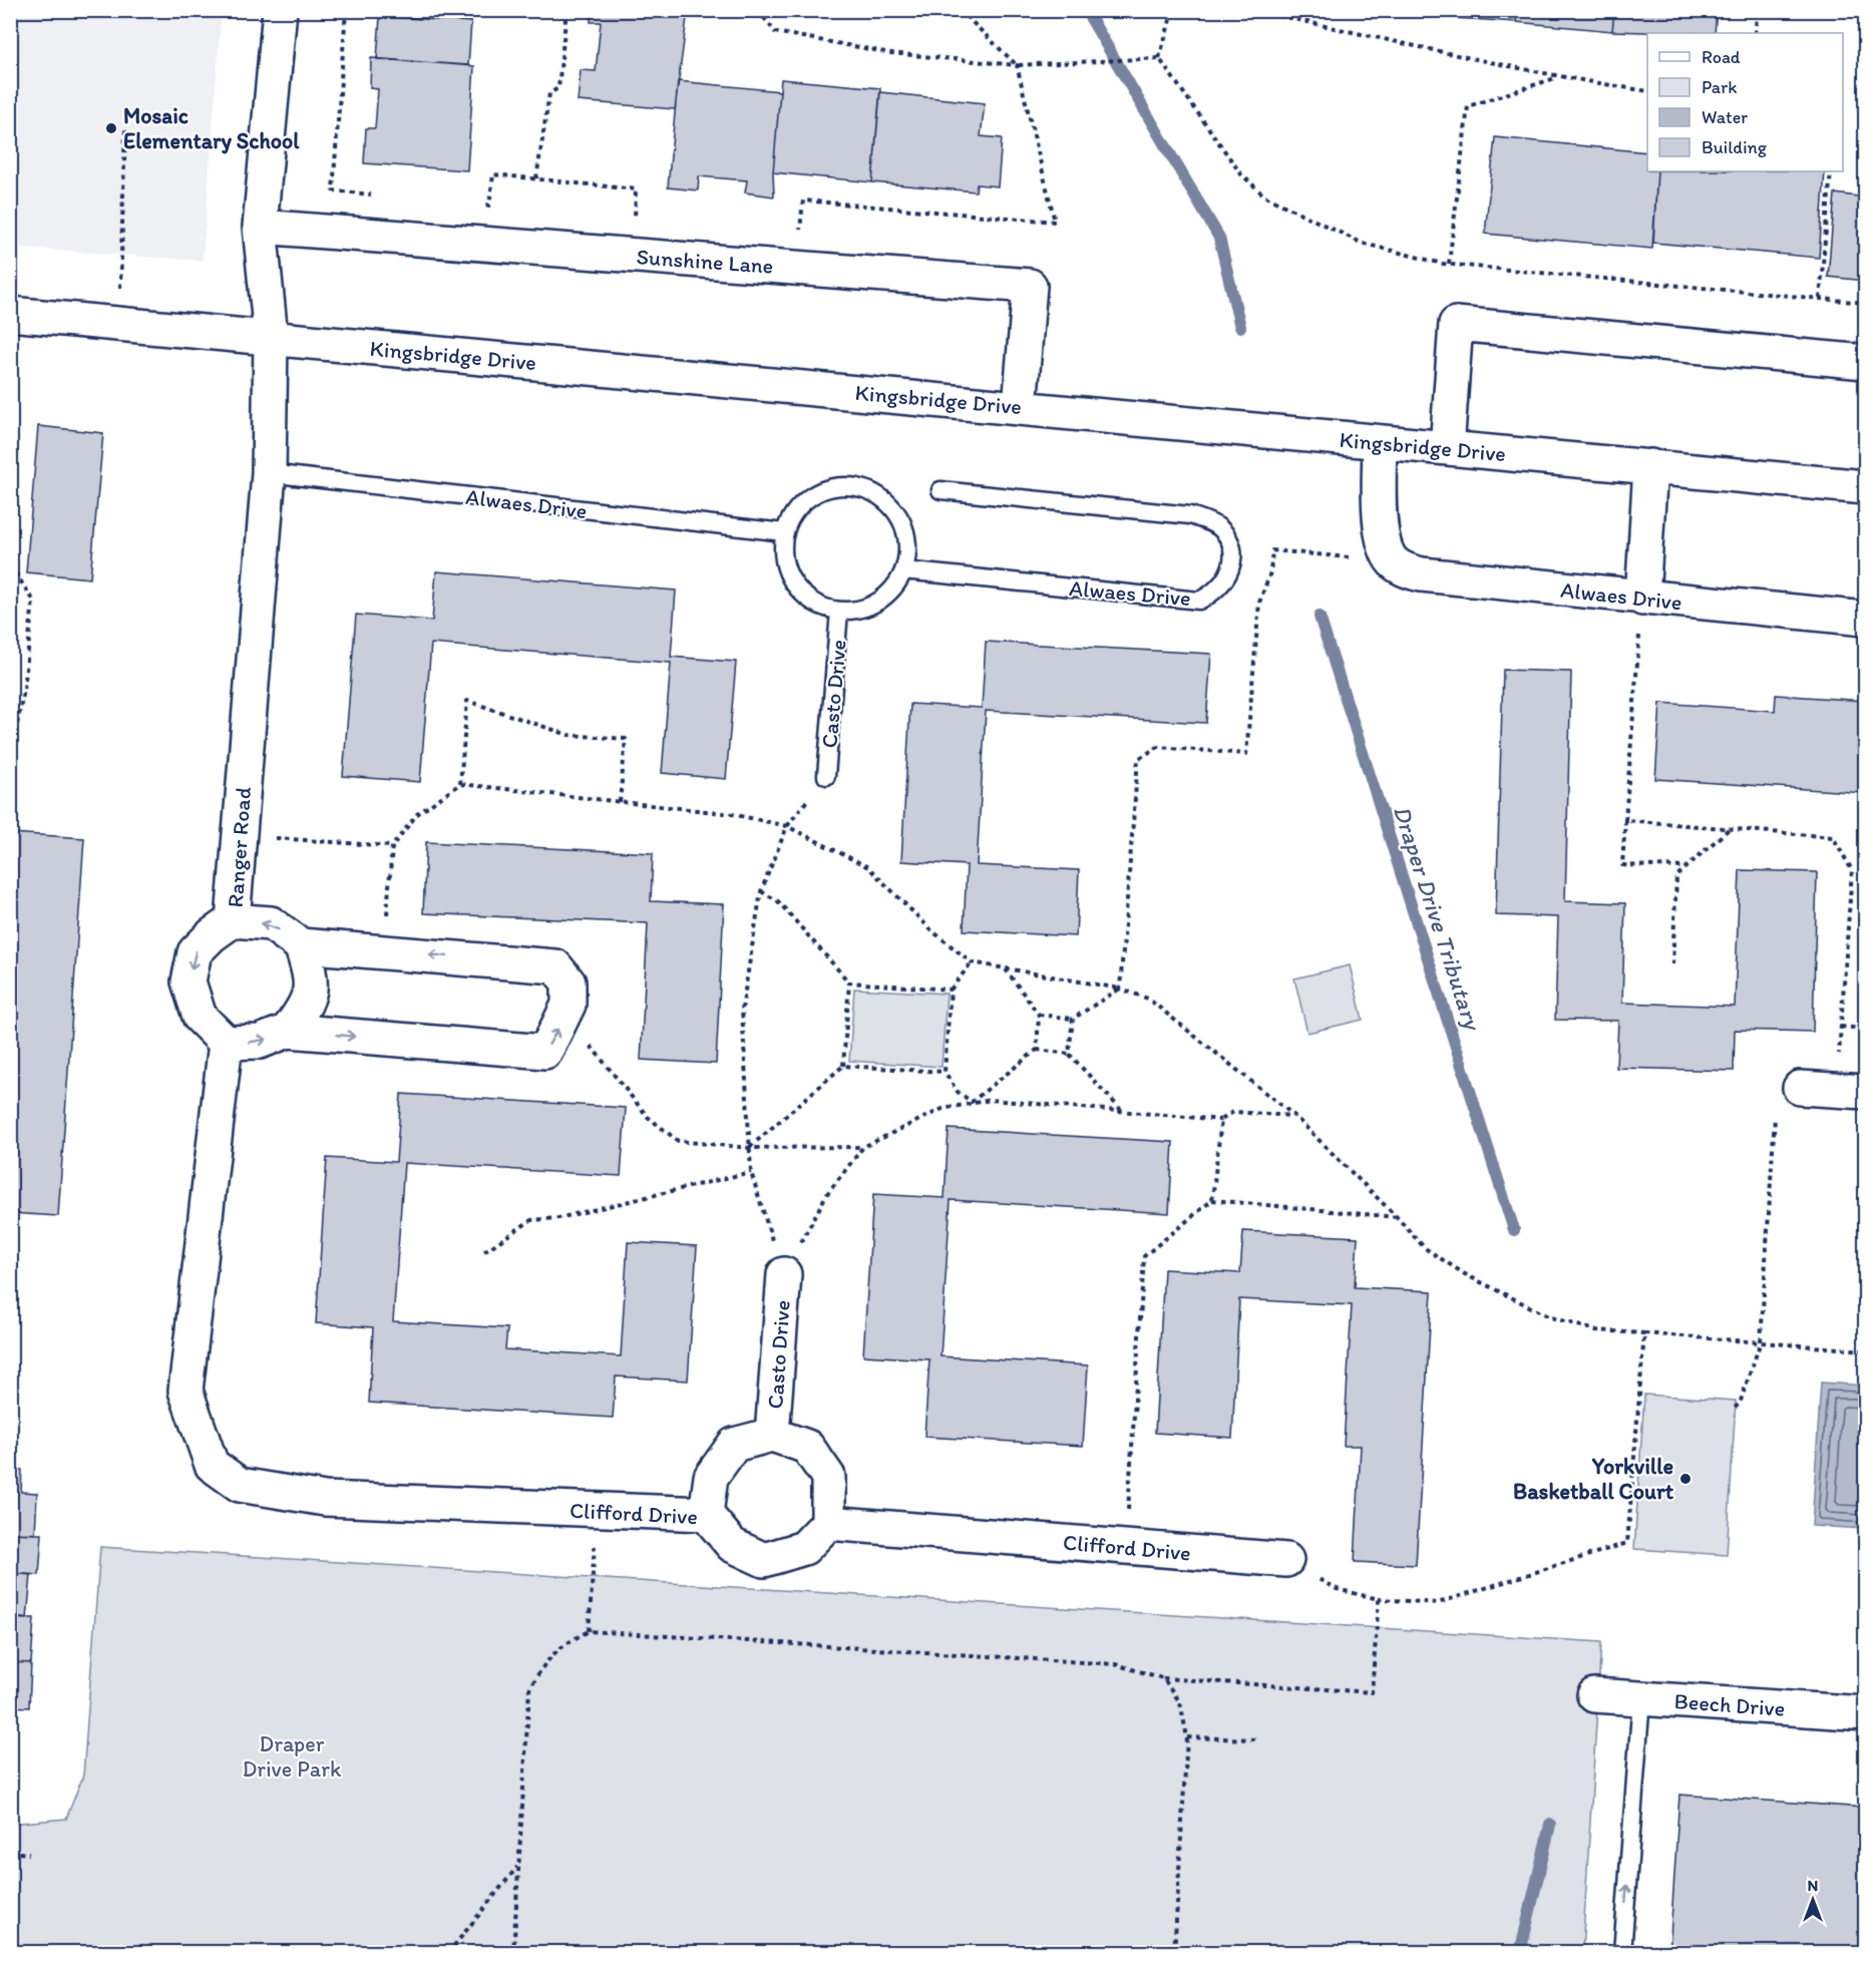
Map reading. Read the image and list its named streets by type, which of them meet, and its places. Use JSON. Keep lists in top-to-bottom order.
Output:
{
  "streets": {
    "street": [
      "Sunshine Lane",
      "Kingsbridge Drive",
      "Alwaes Drive",
      "Casto Drive",
      "Ranger Road",
      "Clifford Drive",
      "Beech Drive"
    ]
  },
  "crossings": [
    ["Sunshine Lane", "Kingsbridge Drive"],
    ["Sunshine Lane", "Ranger Road"],
    ["Kingsbridge Drive", "Ranger Road"],
    ["Alwaes Drive", "Casto Drive"],
    ["Alwaes Drive", "Ranger Road"],
    ["Casto Drive", "Clifford Drive"],
    ["Ranger Road", "Clifford Drive"]
  ],
  "water": ["Draper Drive Tributary"],
  "parks": ["Draper Drive Park"],
  "places": ["Mosaic Elementary School", "Yorkville Basketball Court"],
  "legend": [
    "Road",
    "Park",
    "Water",
    "Building"
  ],
  "north": "top"
}
